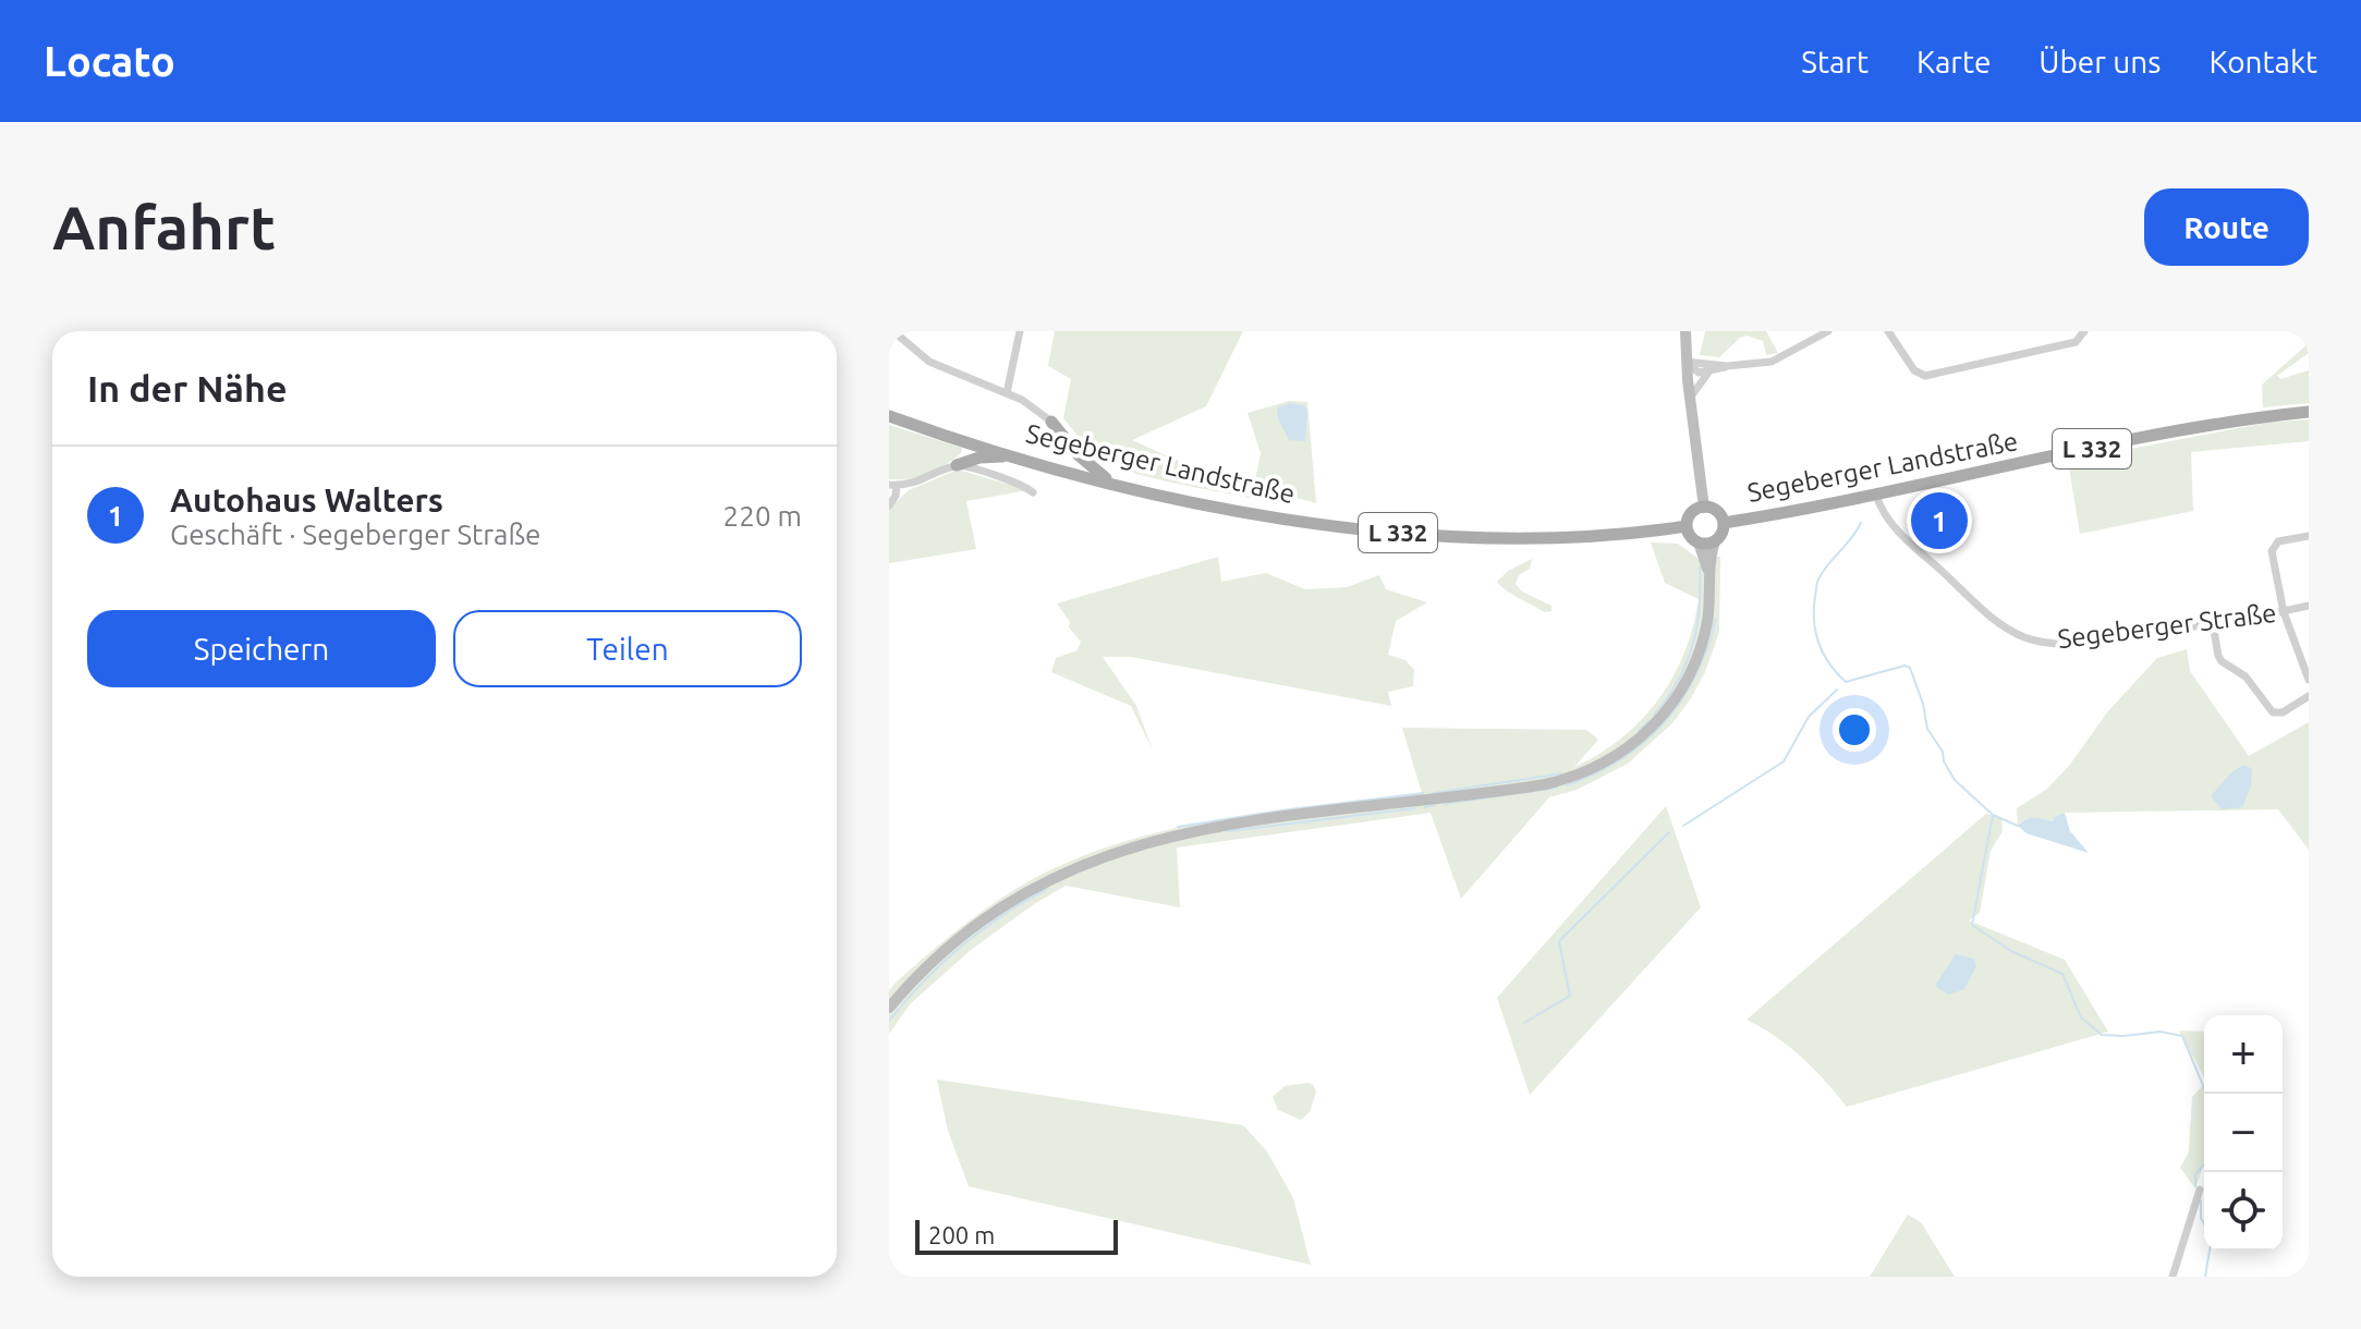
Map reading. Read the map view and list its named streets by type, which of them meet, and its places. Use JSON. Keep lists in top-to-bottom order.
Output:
{
  "streets": {
    "main road": ["L 332", "Segeberger Landstraße"],
    "street": ["Segeberger Straße"]
  },
  "crossings": [
    ["Segeberger Landstraße", "Segeberger Straße"]
  ],
  "scale_bar": "200 m",
  "page": {
    "header": "Locato",
    "nav": [
      "Start",
      "Karte",
      "Über uns",
      "Kontakt"
    ],
    "buttons": [
      "Route",
      ["Speichern", "Teilen"]
    ],
    "title": "Anfahrt",
    "heading": "In der Nähe",
    "list": [
      {
        "mark": "1",
        "name": "Autohaus Walters",
        "note": "Geschäft · Segeberger Straße",
        "value": "220 m"
      }
    ],
    "pins": "1",
    "map_buttons": ["+", "−"],
    "scale": "200 m"
  }
}
